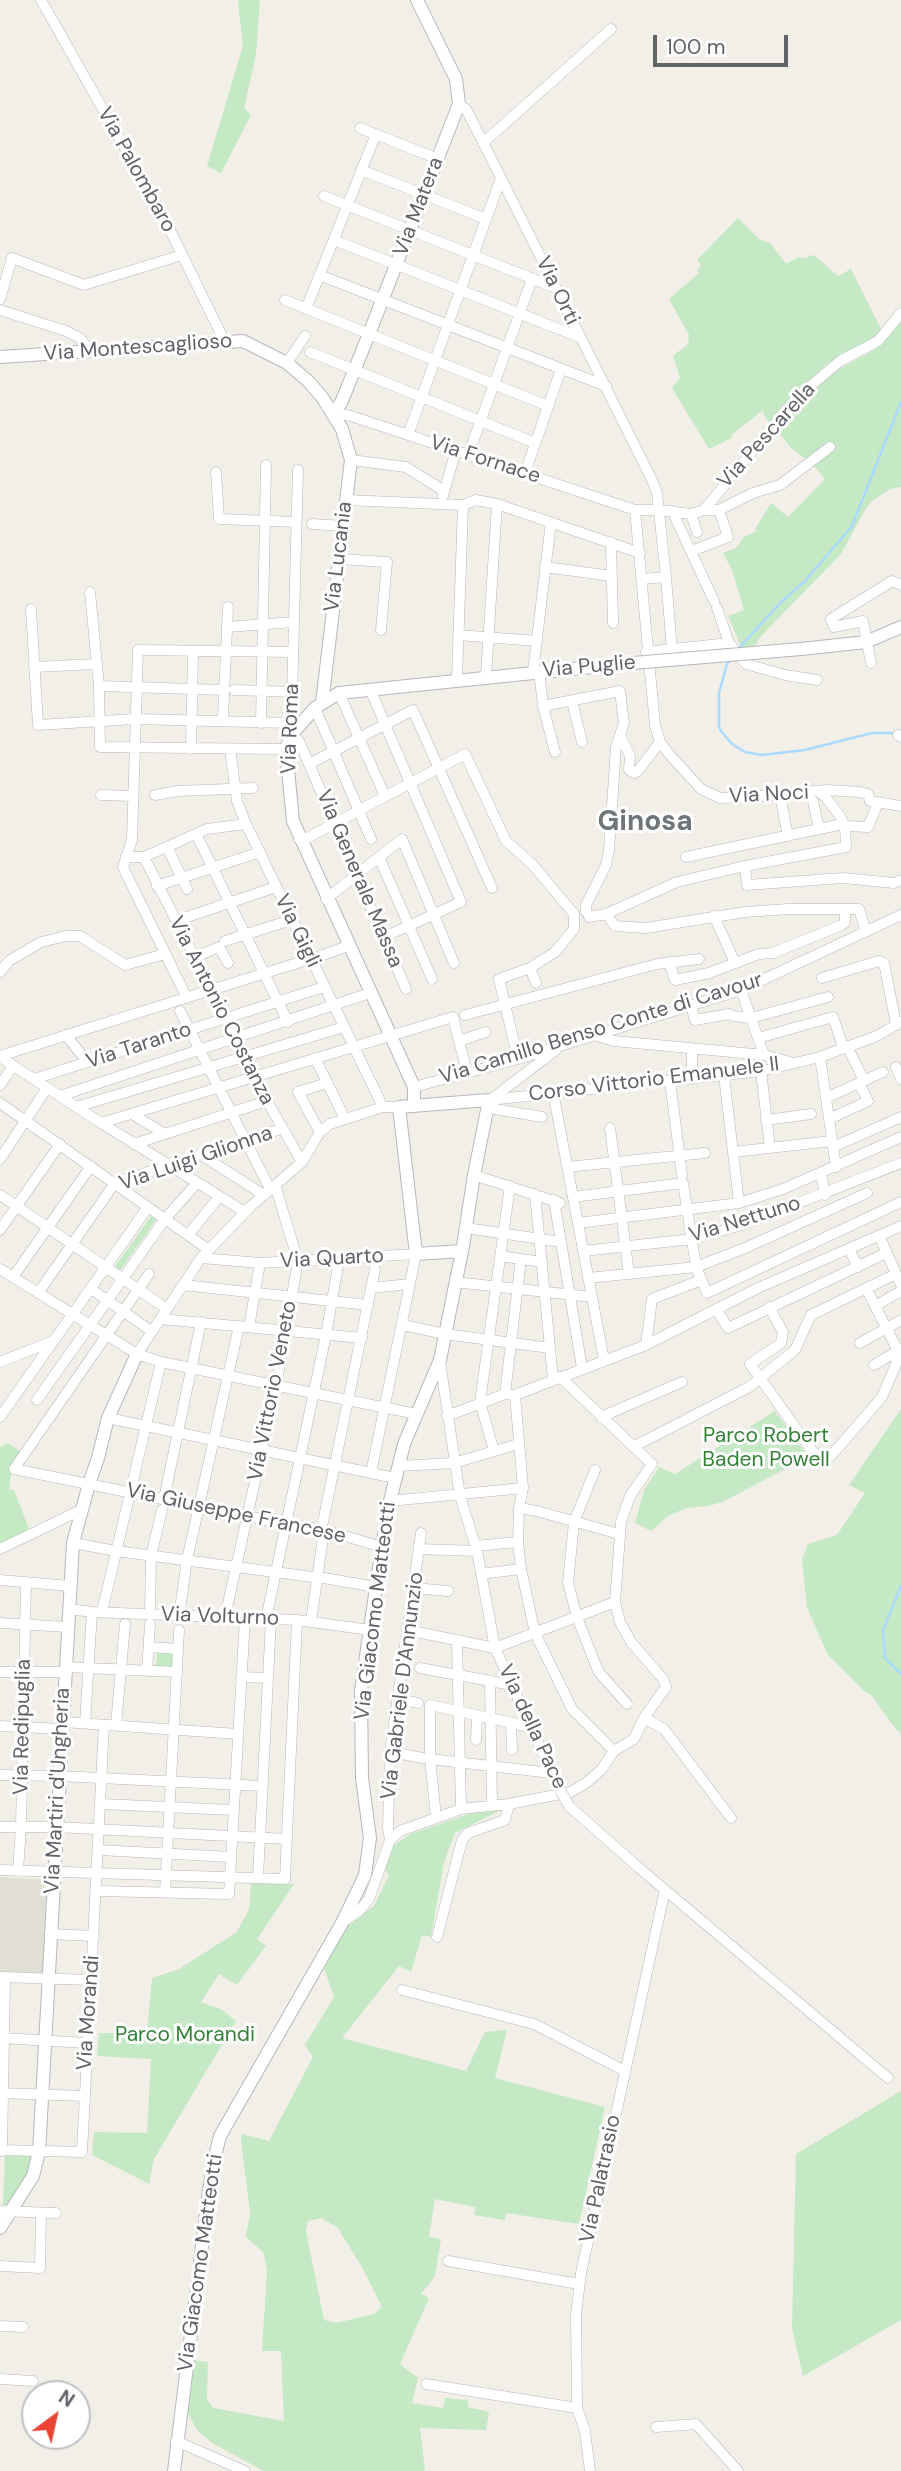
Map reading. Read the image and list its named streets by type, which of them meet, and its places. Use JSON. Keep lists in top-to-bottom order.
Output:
{
  "streets": {
    "street": [
      "Via Palombaro",
      "Via Matera",
      "Via Orti",
      "Via Montescaglioso",
      "Via Pescarella",
      "Via Fornace",
      "Via Lucania",
      "Via Puglie",
      "Via Roma",
      "Via Noci",
      "Via Generale Massa",
      "Via Gigli",
      "Via Antonio Costanza",
      "Via Camillo Benso Conte di Cavour",
      "Via Taranto",
      "Corso Vittorio Emanuele II",
      "Via Luigi Glionna",
      "Via Nettuno",
      "Via Quarto",
      "Via Vittorio Veneto",
      "Via Giuseppe Francese",
      "Via Giacomo Matteotti",
      "Via Volturno",
      "Via Gabriele D'Annunzio",
      "Via Redipuglia",
      "Via della Pace",
      "Via Martiri d'Ungheria",
      "Via Morandi",
      "Via Palatrasio"
    ]
  },
  "crossings": [
    ["Via Palombaro", "Via Montescaglioso"],
    ["Via Matera", "Via Orti"],
    ["Via Matera", "Via Montescaglioso"],
    ["Via Matera", "Via Fornace"],
    ["Via Matera", "Via Lucania"],
    ["Via Orti", "Via Fornace"],
    ["Via Montescaglioso", "Via Fornace"],
    ["Via Montescaglioso", "Via Lucania"],
    ["Via Pescarella", "Via Fornace"],
    ["Via Fornace", "Via Lucania"],
    ["Via Fornace", "Via Noci"],
    ["Via Lucania", "Via Puglie"],
    ["Via Puglie", "Via Roma"],
    ["Via Puglie", "Via Generale Massa"],
    ["Via Roma", "Via Generale Massa"],
    ["Via Roma", "Via Camillo Benso Conte di Cavour"],
    ["Via Gigli", "Via Taranto"],
    ["Via Antonio Costanza", "Via Taranto"],
    ["Via Antonio Costanza", "Via Luigi Glionna"],
    ["Via Taranto", "Via Vittorio Veneto"],
    ["Corso Vittorio Emanuele II", "Via Giacomo Matteotti"],
    ["Via Luigi Glionna", "Via Vittorio Veneto"],
    ["Via Quarto", "Via Vittorio Veneto"],
    ["Via Quarto", "Via Giacomo Matteotti"],
    ["Via Vittorio Veneto", "Via Giuseppe Francese"],
    ["Via Vittorio Veneto", "Via Volturno"],
    ["Via Giuseppe Francese", "Via Giacomo Matteotti"],
    ["Via Giuseppe Francese", "Via Martiri d'Ungheria"],
    ["Via Giacomo Matteotti", "Via Volturno"],
    ["Via Giacomo Matteotti", "Via della Pace"],
    ["Via Volturno", "Via Martiri d'Ungheria"],
    ["Via della Pace", "Via Palatrasio"],
    ["Via Martiri d'Ungheria", "Via Morandi"]
  ],
  "districts": ["Ginosa"],
  "parks": ["Parco Robert Baden Powell", "Parco Morandi"],
  "scale_bar": "100 m",
  "north": "top right"
}
